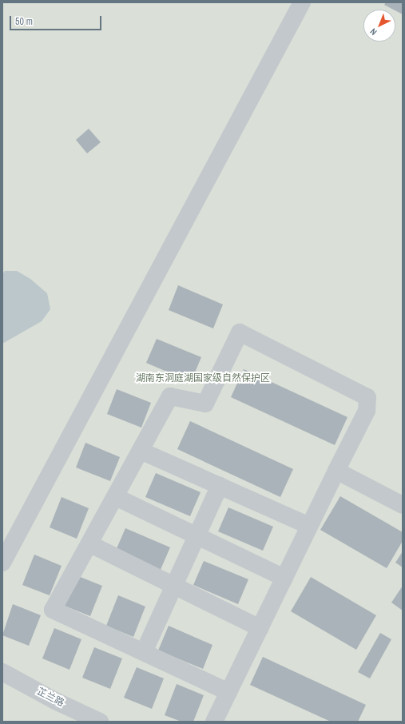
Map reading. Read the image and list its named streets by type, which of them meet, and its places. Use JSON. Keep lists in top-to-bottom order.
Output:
{
  "streets": {
    "street": ["芷兰路"]
  },
  "parks": ["湖南东洞庭湖国家级自然保护区"],
  "scale_bar": "50 m",
  "north": "bottom left"
}
